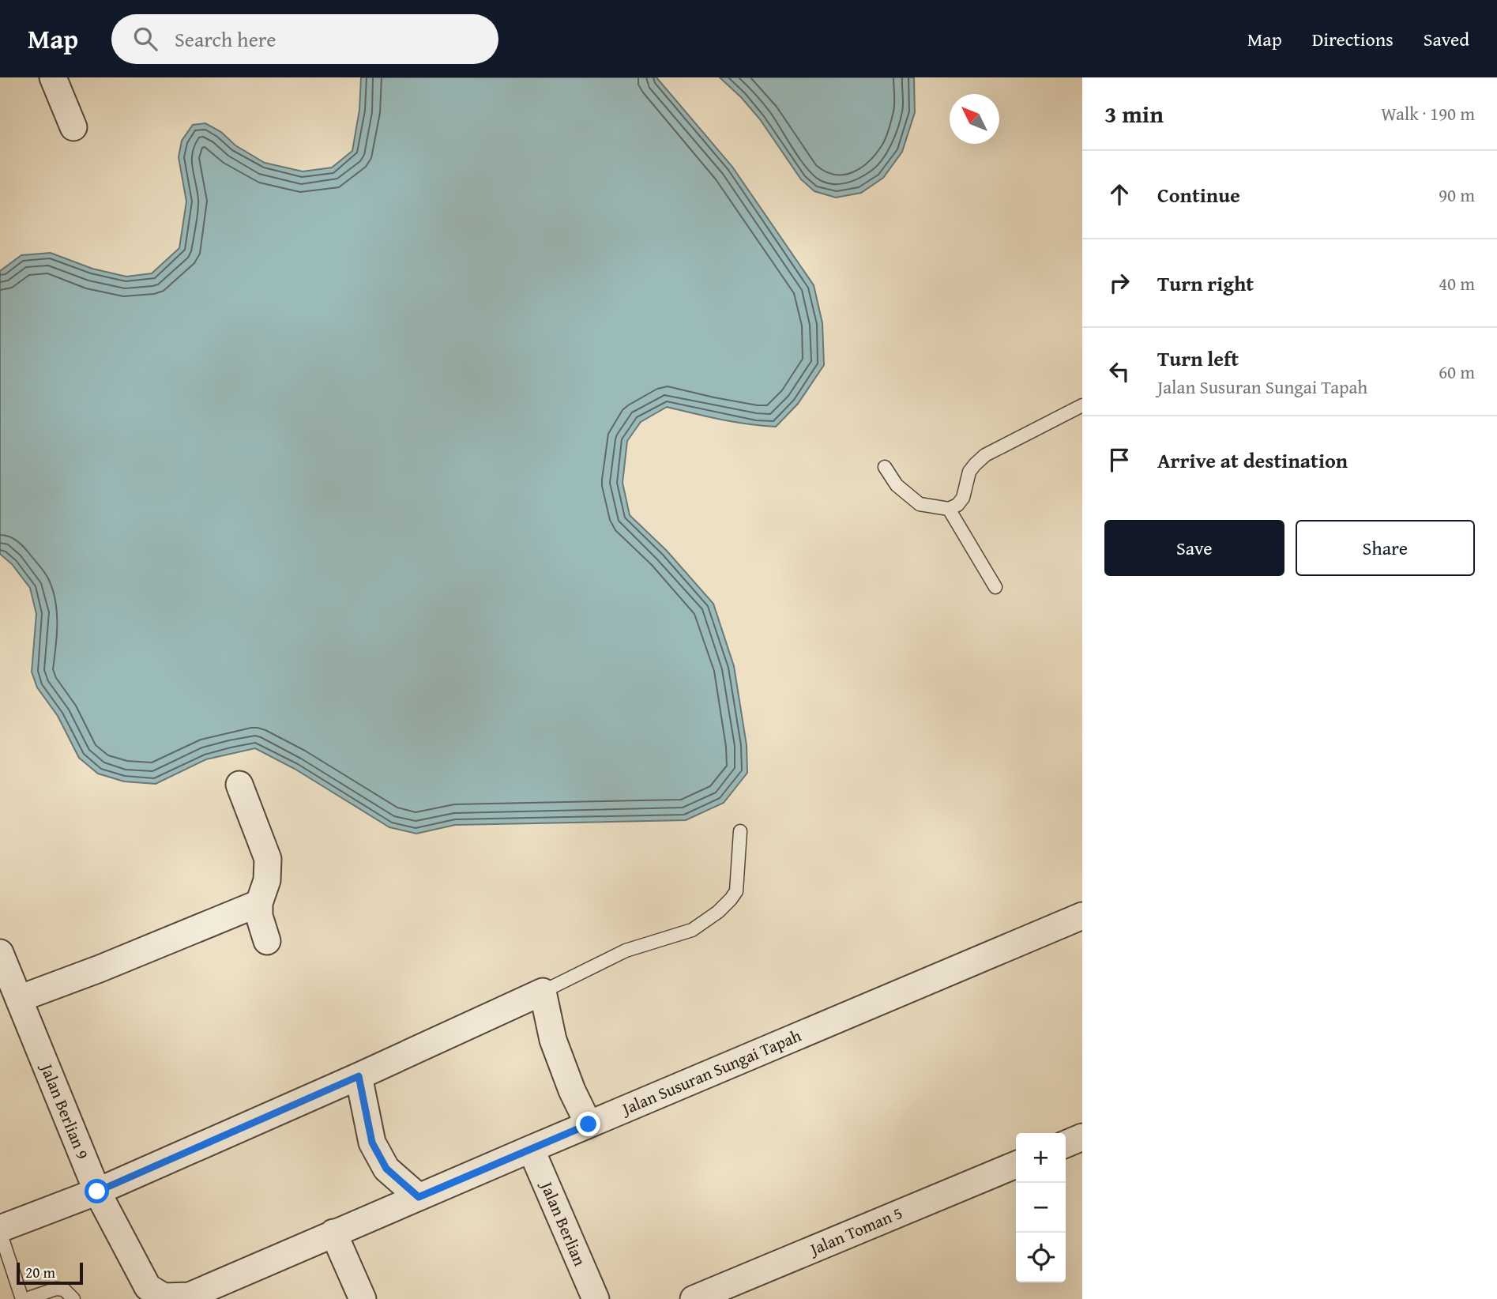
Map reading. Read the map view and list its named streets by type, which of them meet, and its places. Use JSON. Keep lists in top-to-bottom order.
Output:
{
  "streets": {
    "street": [
      "Jalan Susuran Sungai Tapah",
      "Jalan Berlian 9",
      "Jalan Berlian",
      "Jalan Toman 5"
    ]
  },
  "crossings": [
    ["Jalan Susuran Sungai Tapah", "Jalan Berlian 9"],
    ["Jalan Susuran Sungai Tapah", "Jalan Berlian"]
  ],
  "scale_bar": "20 m",
  "north": "top left",
  "page": {
    "header": "Map",
    "search": "Search here",
    "nav": ["Map", "Directions", "Saved"],
    "heading": ["3 min", "Walk · 190 m"],
    "list": [
      ["Continue", "90 m"],
      ["Turn right", "40 m"],
      ["Turn left", "Jalan Susuran Sungai Tapah", "60 m"],
      "Arrive at destination"
    ],
    "buttons": ["Save", "Share"],
    "map_buttons": ["+", "−"],
    "scale": "20 m"
  }
}
